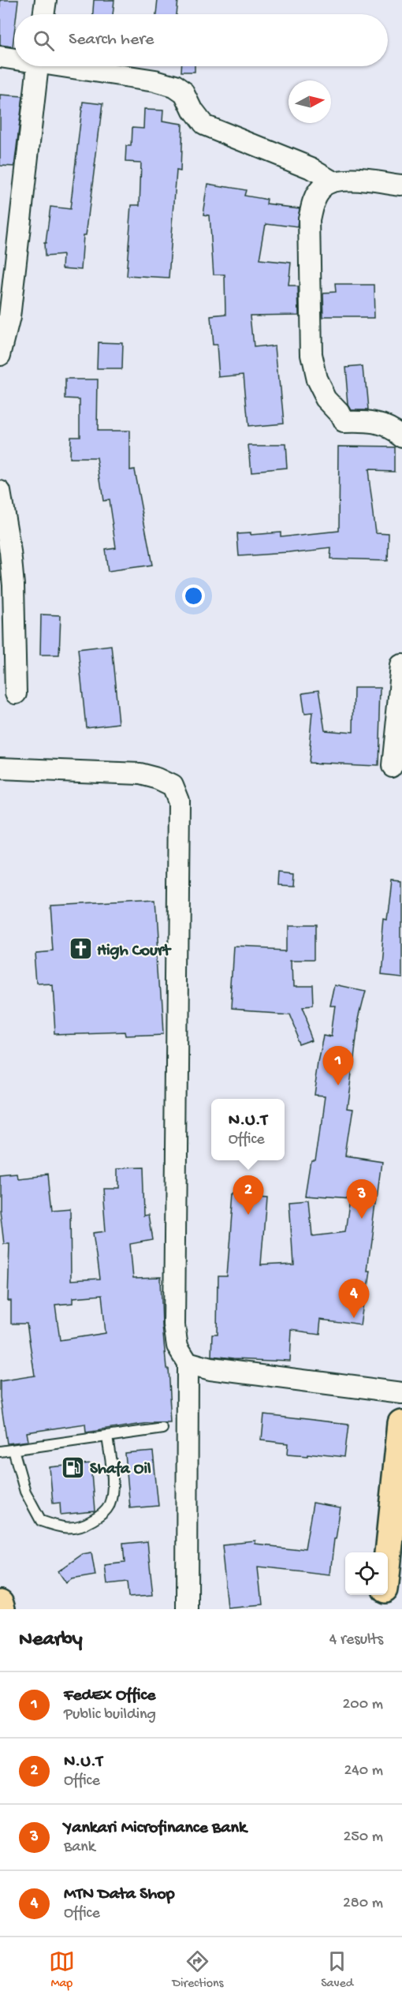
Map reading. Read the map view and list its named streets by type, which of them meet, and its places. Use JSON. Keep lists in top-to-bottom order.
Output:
{
  "places": {
    "church": ["High Court"],
    "fuel station": ["Shafa Oil"]
  },
  "north": "right",
  "page": {
    "search": "Search here",
    "pins": [
      "1",
      "2",
      "3",
      "4"
    ],
    "popup": ["N.U.T", "Office"],
    "heading": ["Nearby", "4 results"],
    "list": [
      {
        "mark": "1",
        "name": "FedEx Office",
        "note": "Public building",
        "value": "200 m"
      },
      {
        "mark": "2",
        "name": "N.U.T",
        "note": "Office",
        "value": "240 m"
      },
      {
        "mark": "3",
        "name": "Yankari Microfinance Bank",
        "note": "Bank",
        "value": "250 m"
      },
      {
        "mark": "4",
        "name": "MTN Data Shop",
        "note": "Office",
        "value": "280 m"
      }
    ],
    "nav": ["Map", "Directions", "Saved"]
  }
}
